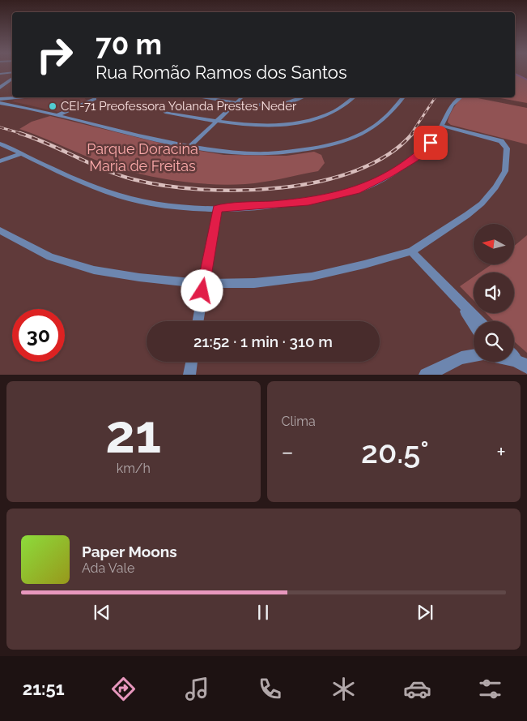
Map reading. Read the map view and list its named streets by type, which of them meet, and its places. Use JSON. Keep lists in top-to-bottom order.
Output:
{
  "parks": ["Parque Doracina Maria de Freitas"],
  "places": ["CEI-71 Preofessora Yolanda Prestes Neder"],
  "north": "left",
  "page": {
    "turn": ["70 m", "Rua Romão Ramos dos Santos"],
    "limit": "30",
    "trip": "21:52 · 1 min · 310 m",
    "tile": [
      ["21", "km/h"],
      "Clima"
    ],
    "heat": ["−", "20.5°", "+"],
    "song": ["Paper Moons", "Ada Vale"],
    "tabs": "21:51"
  }
}
